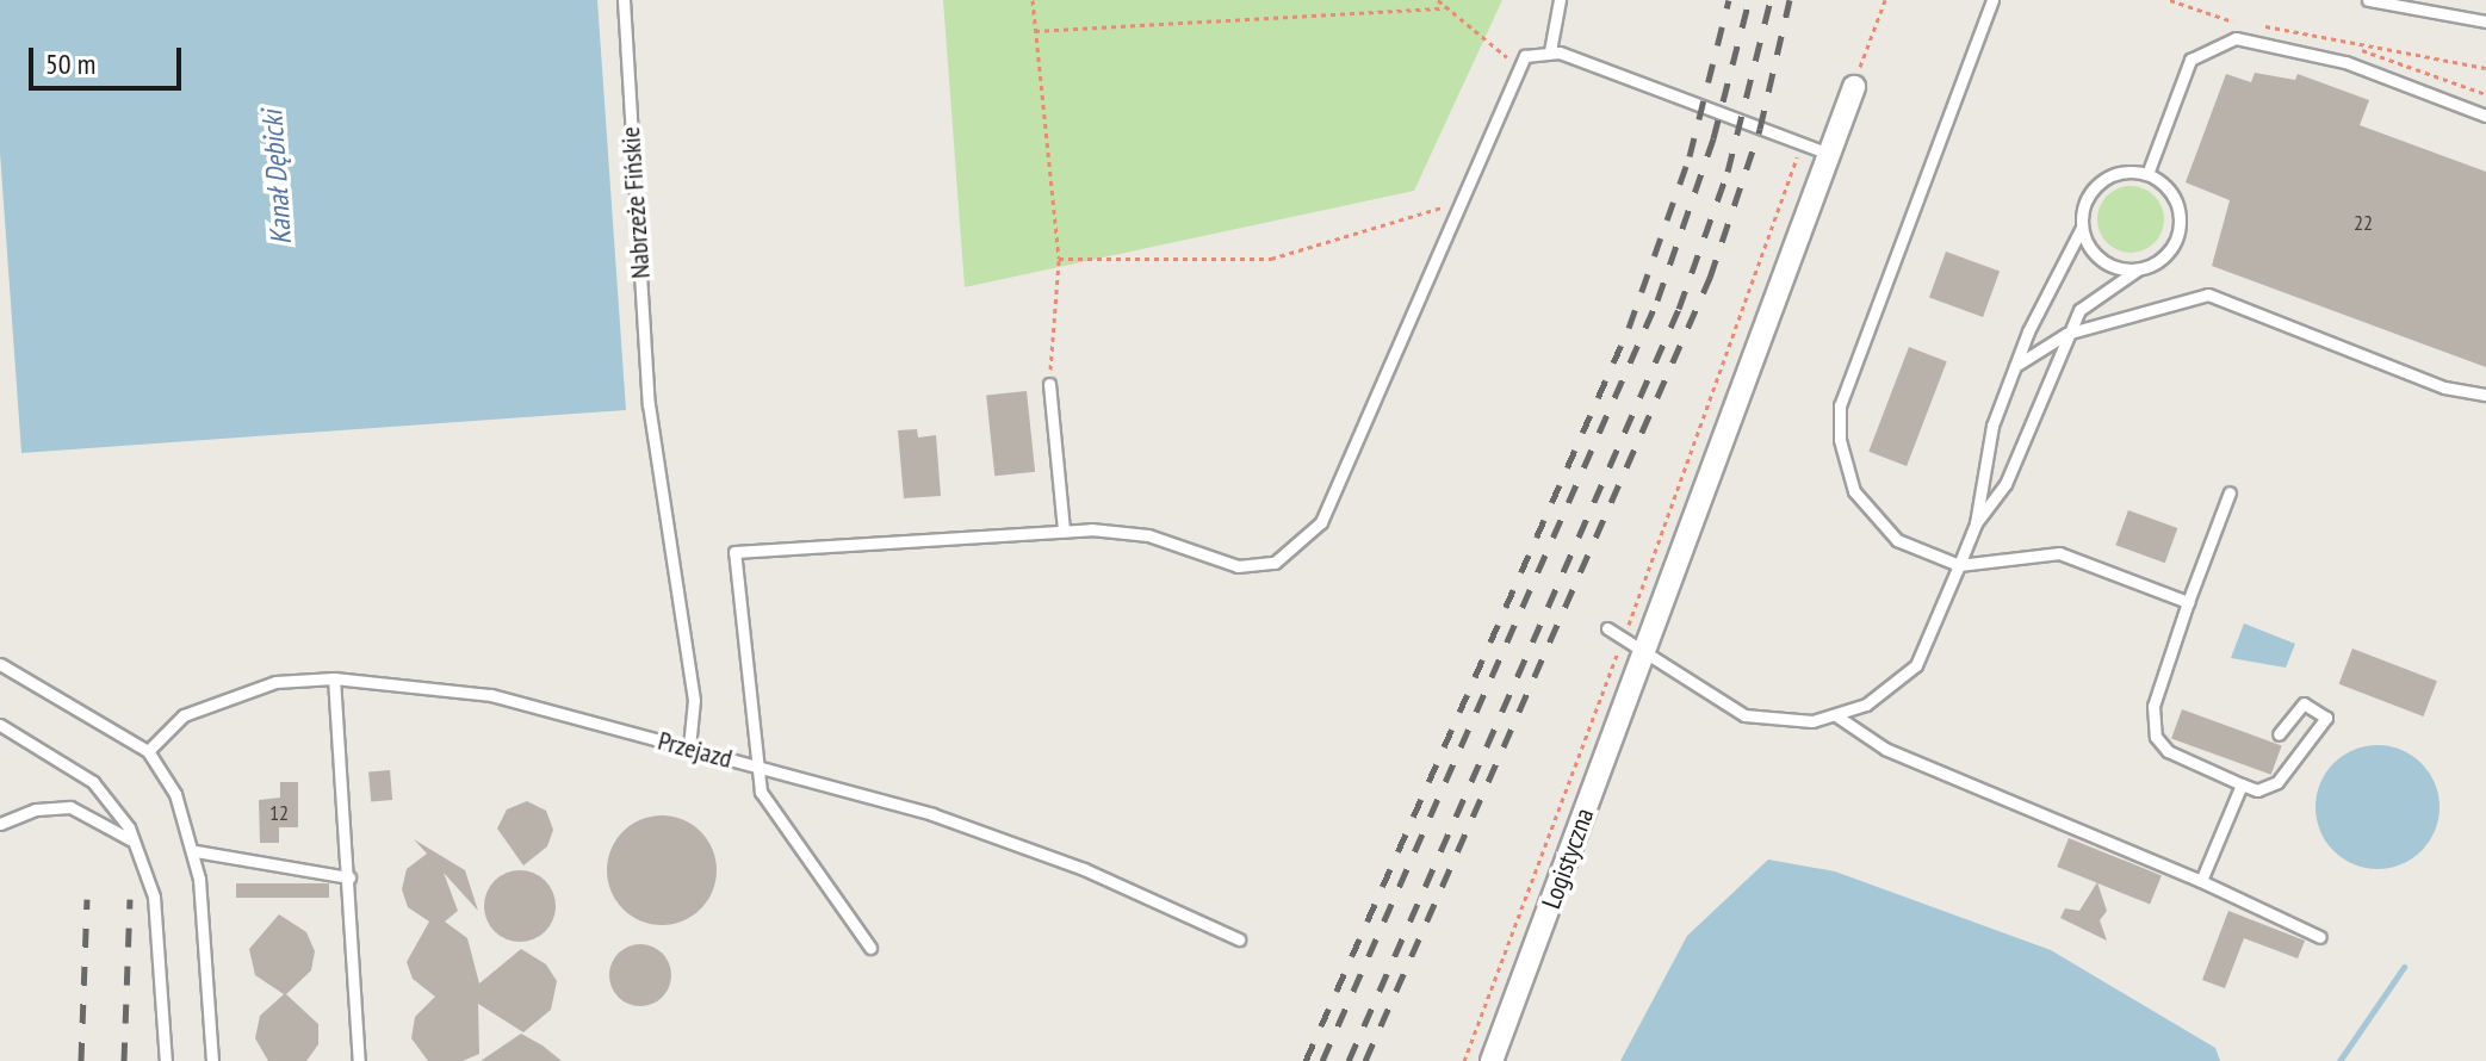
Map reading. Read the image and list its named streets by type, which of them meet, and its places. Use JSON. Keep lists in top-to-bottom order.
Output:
{
  "streets": {
    "street": ["Logistyczna"],
    "lane": ["Nabrzeże Fińskie", "Przejazd"]
  },
  "crossings": [
    ["Nabrzeże Fińskie", "Przejazd"]
  ],
  "water": ["Kanał Dębicki"],
  "house_numbers": ["22", "12"],
  "scale_bar": "50 m"
}
